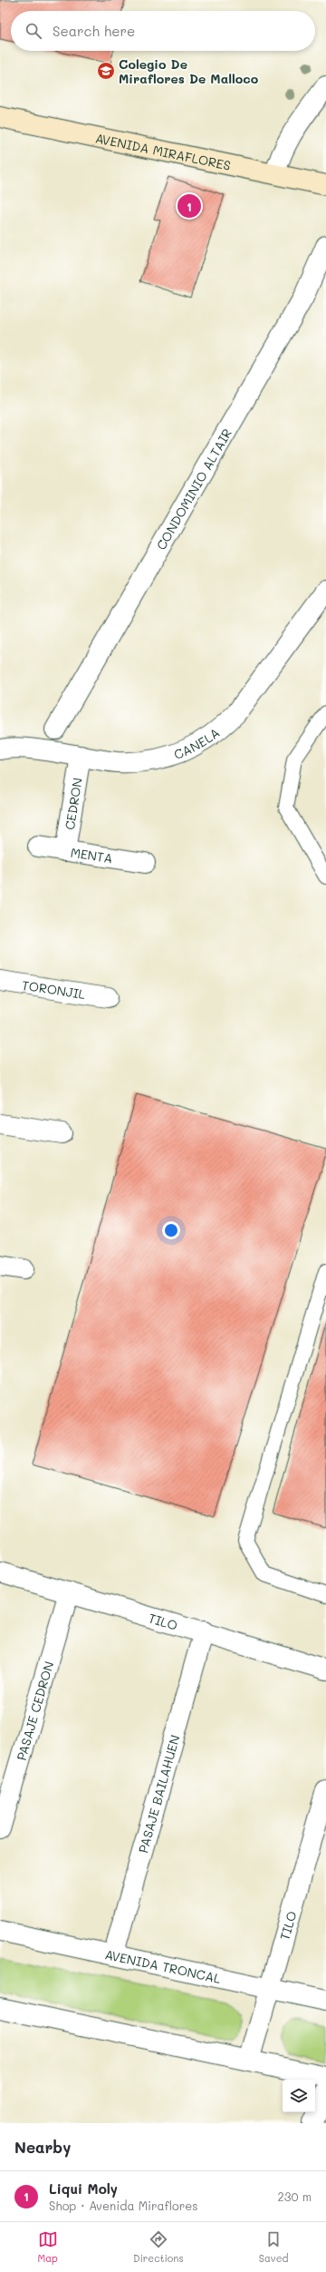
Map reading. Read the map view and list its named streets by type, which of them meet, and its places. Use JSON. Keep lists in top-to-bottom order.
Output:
{
  "streets": {
    "main road": ["AVENIDA MIRAFLORES"],
    "street": [
      "CONDOMINIO ALTAIR",
      "CANELA",
      "CEDRON",
      "MENTA",
      "TORONJIL",
      "TILO",
      "PASAJE CEDRON",
      "PASAJE BAILAHUEN",
      "AVENIDA TRONCAL"
    ]
  },
  "crossings": [
    ["CANELA", "CEDRON"],
    ["CEDRON", "MENTA"],
    ["TILO", "PASAJE CEDRON"],
    ["TILO", "PASAJE BAILAHUEN"],
    ["TILO", "AVENIDA TRONCAL"],
    ["PASAJE BAILAHUEN", "AVENIDA TRONCAL"]
  ],
  "places": {
    "school or university": ["Colegio De Miraflores De Malloco"]
  },
  "page": {
    "search": "Search here",
    "pins": "1",
    "heading": "Nearby",
    "list": [
      {
        "mark": "1",
        "name": "Liqui Moly",
        "note": "Shop · Avenida Miraflores",
        "value": "230 m"
      }
    ],
    "nav": ["Map", "Directions", "Saved"]
  }
}
